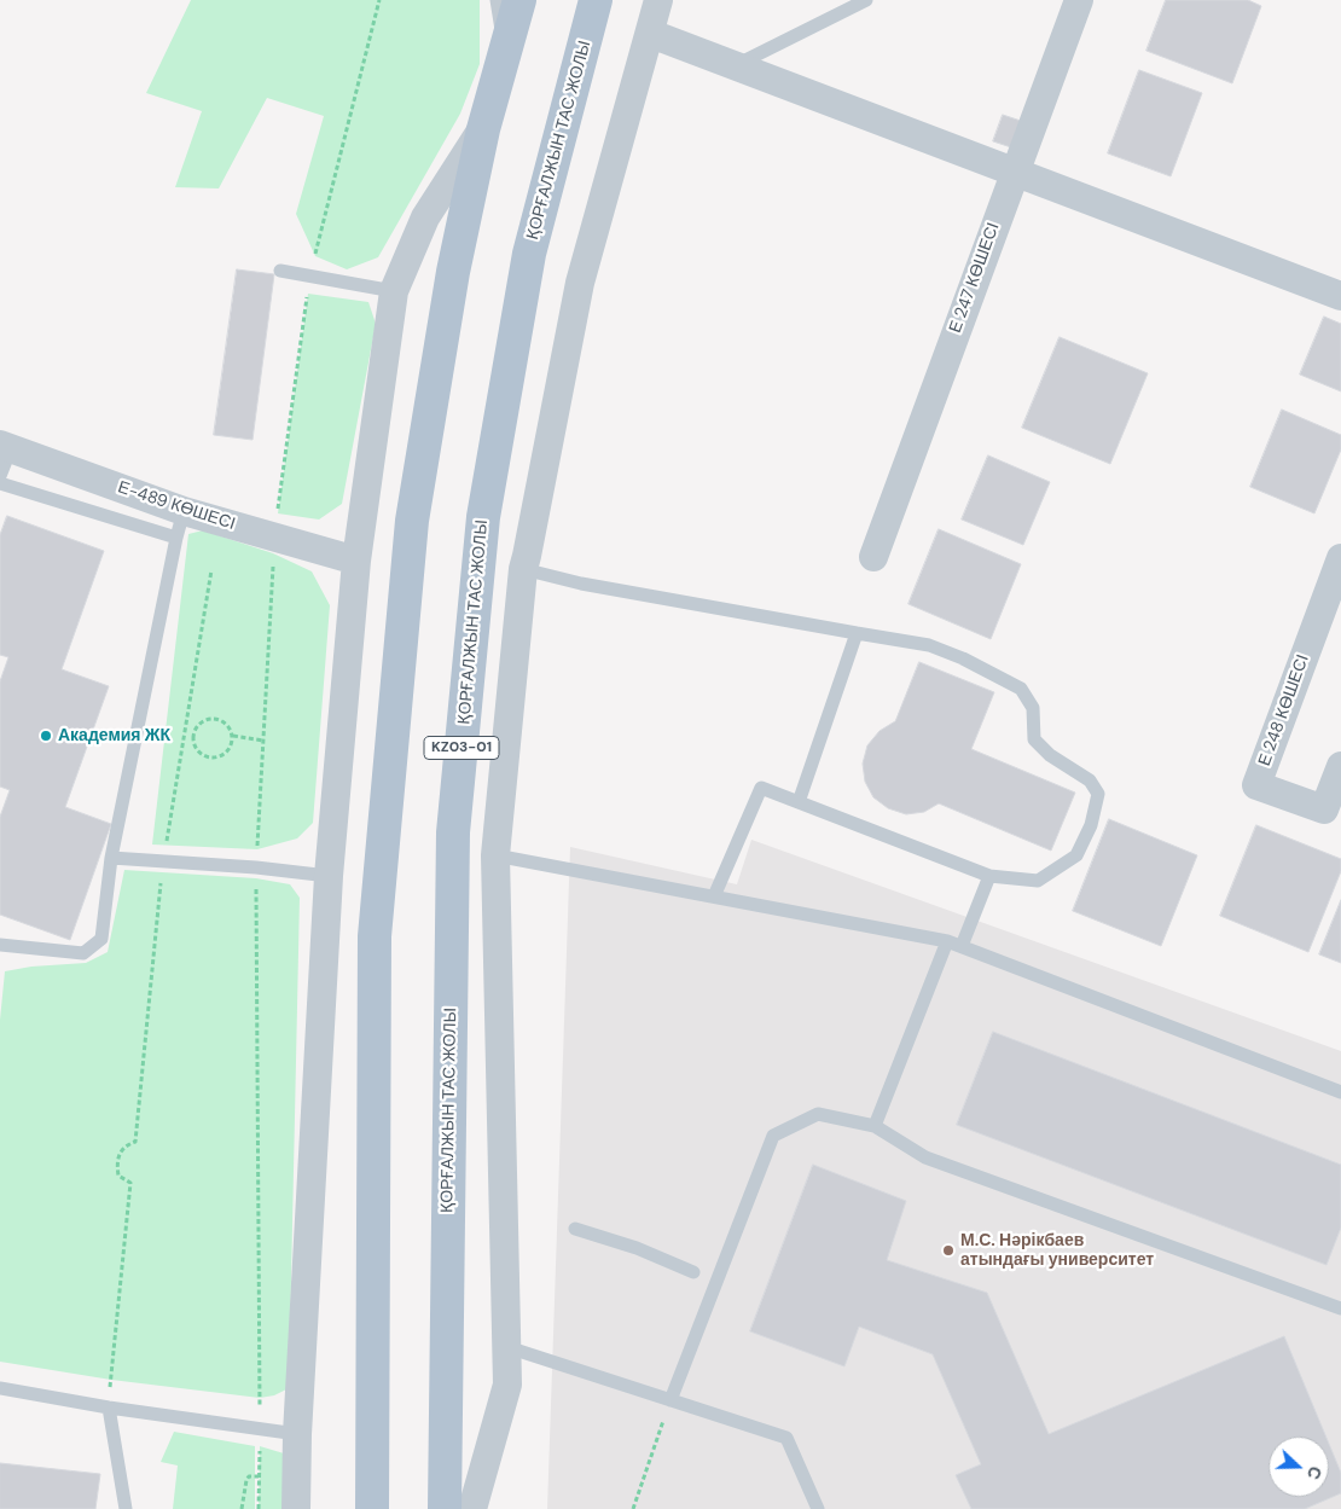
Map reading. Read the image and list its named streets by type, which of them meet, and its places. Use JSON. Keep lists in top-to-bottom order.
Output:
{
  "streets": {
    "main road": ["ҚОРҒАЛЖЫН ТАС ЖОЛЫ", "KZ03-01"],
    "street": ["Е 247 КӨШЕСІ", "Е-489 КӨШЕСІ", "Е 248 КӨШЕСІ"]
  },
  "places": ["Академия ЖК", "М.С. Нәрікбаев атындағы университет"],
  "north": "right"
}
